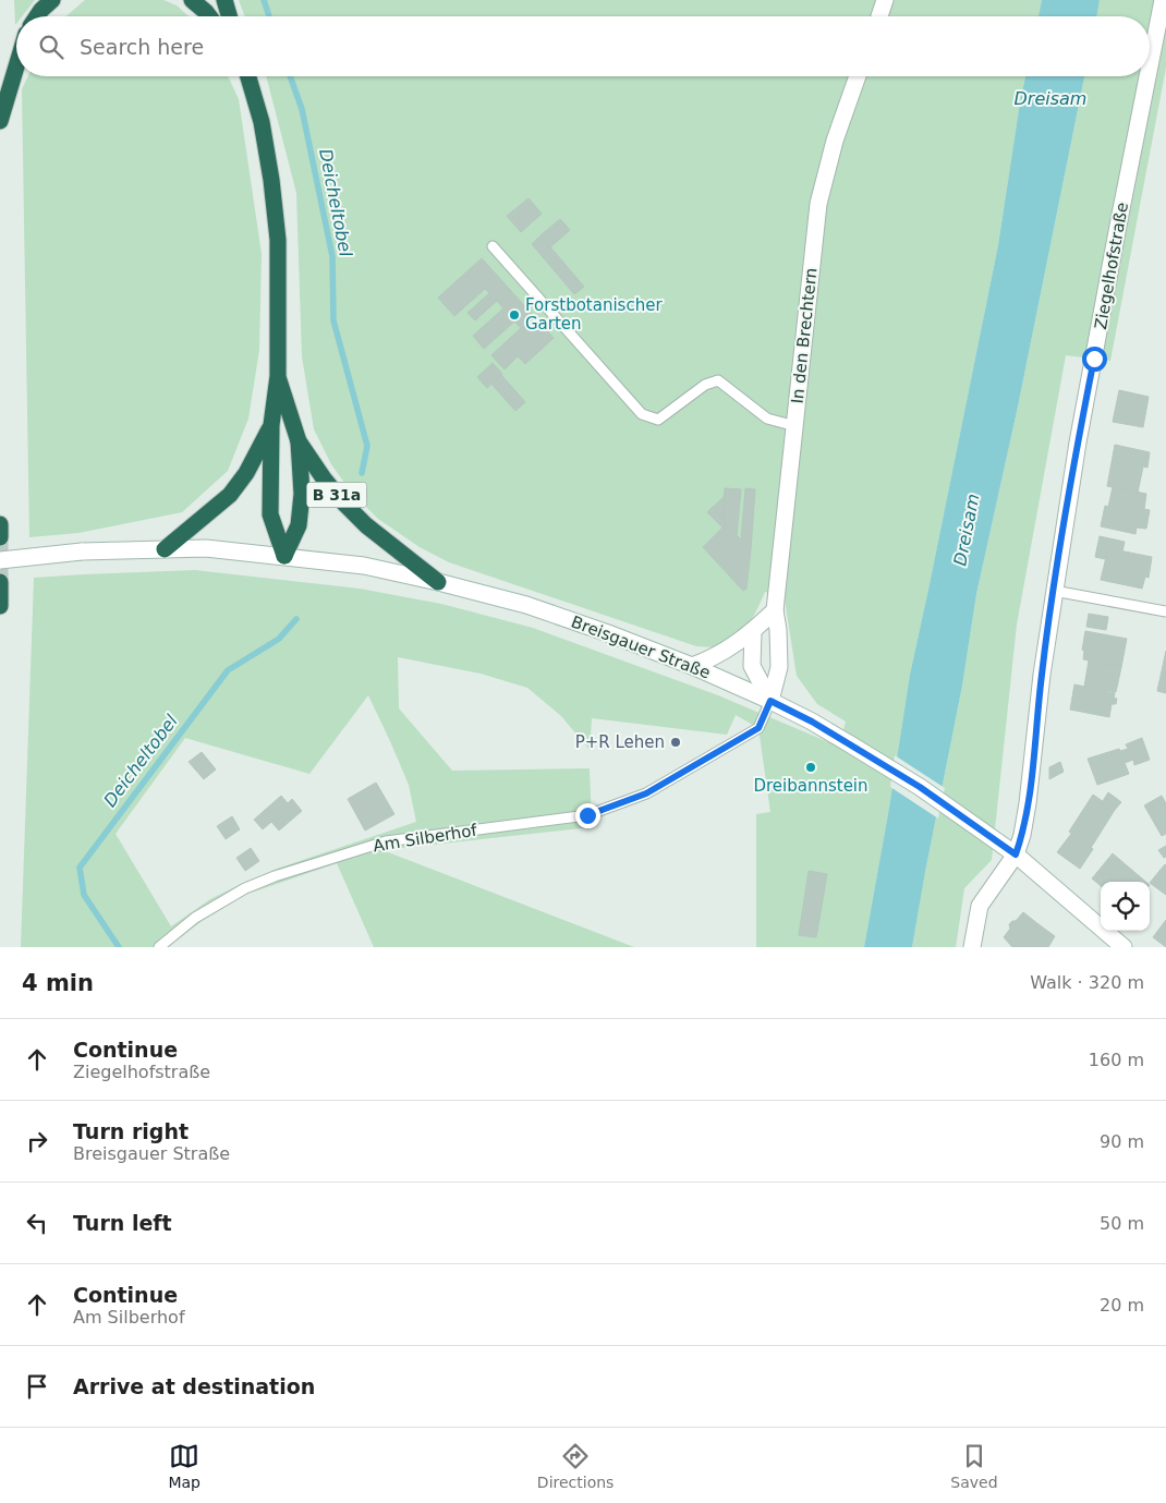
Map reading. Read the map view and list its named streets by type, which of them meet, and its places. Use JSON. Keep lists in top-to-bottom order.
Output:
{
  "streets": {
    "highway": ["B 31a"],
    "street": ["Ziegelhofstraße", "In den Brechtern", "Breisgauer Straße"],
    "lane": ["Am Silberhof"]
  },
  "crossings": [
    ["Ziegelhofstraße", "Breisgauer Straße"],
    ["In den Brechtern", "Breisgauer Straße"],
    ["In den Brechtern", "Am Silberhof"],
    ["B 31a", "Breisgauer Straße"],
    ["Breisgauer Straße", "Am Silberhof"]
  ],
  "water": ["Dreisam", "Deicheltobel"],
  "places": ["Forstbotanischer Garten", "P+R Lehen", "Dreibannstein"],
  "page": {
    "search": "Search here",
    "heading": ["4 min", "Walk · 320 m"],
    "list": [
      ["Continue", "Ziegelhofstraße", "160 m"],
      ["Turn right", "Breisgauer Straße", "90 m"],
      ["Turn left", "50 m"],
      ["Continue", "Am Silberhof", "20 m"],
      "Arrive at destination"
    ],
    "nav": ["Map", "Directions", "Saved"]
  }
}
